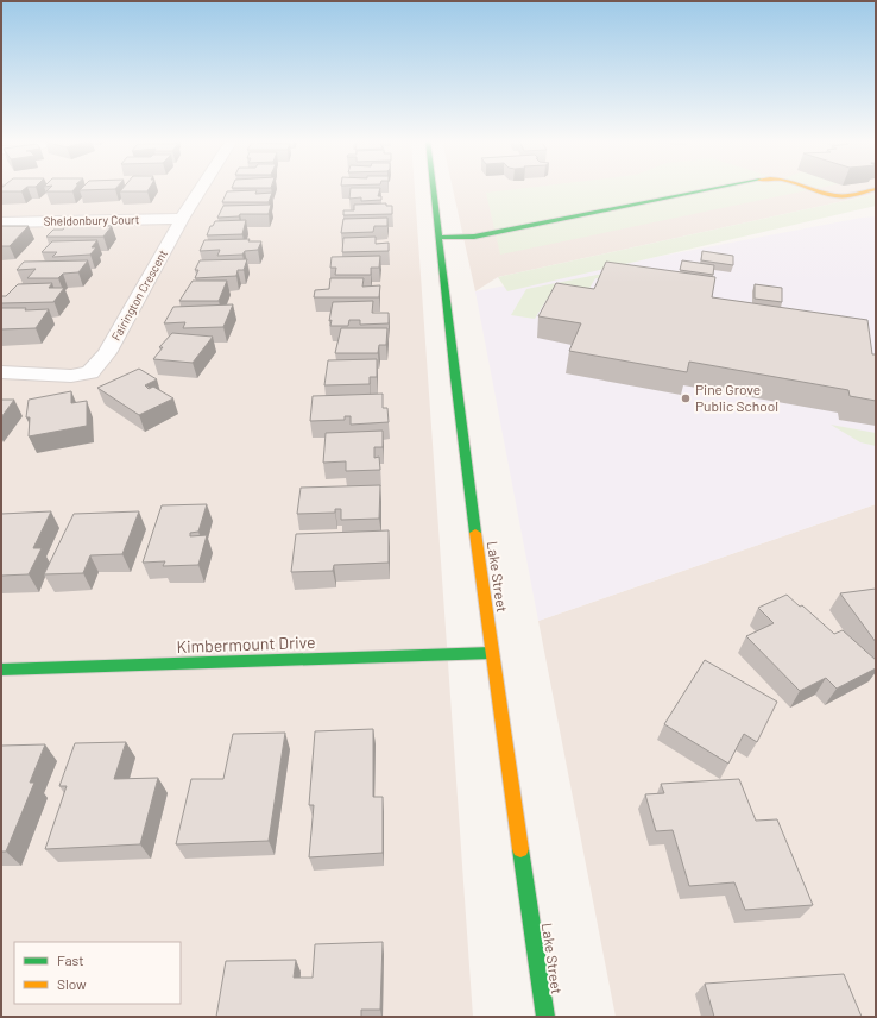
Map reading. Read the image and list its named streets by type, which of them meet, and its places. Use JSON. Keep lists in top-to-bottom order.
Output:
{
  "streets": {
    "street": [
      "Sheldonbury Court",
      "Fairington Crescent",
      "Lake Street",
      "Kimbermount Drive"
    ]
  },
  "crossings": [
    ["Sheldonbury Court", "Fairington Crescent"],
    ["Lake Street", "Kimbermount Drive"]
  ],
  "places": ["Pine Grove Public School"],
  "legend": ["Fast", "Slow"]
}
